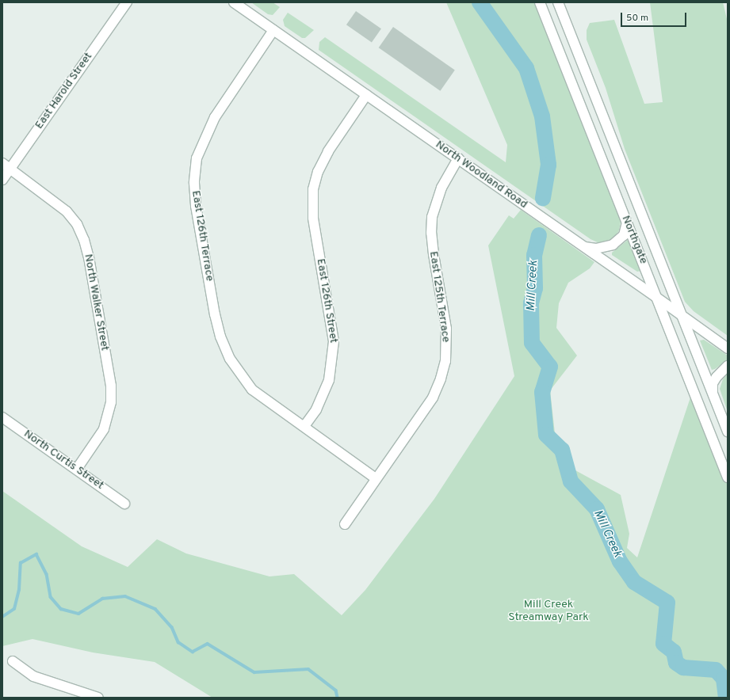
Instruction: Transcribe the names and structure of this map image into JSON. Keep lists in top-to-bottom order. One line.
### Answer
{"streets":{"street":["East Harold Street","North Woodland Road","East 126th Terrace","Northgate","East 125th Terrace","East 126th Street","North Walker Street","North Curtis Street"]},"crossings":[["East Harold Street","North Walker Street"],["North Woodland Road","East 126th Terrace"],["North Woodland Road","Northgate"],["North Woodland Road","East 125th Terrace"],["North Woodland Road","East 126th Street"],["East 126th Terrace","East 126th Street"],["North Walker Street","North Curtis Street"]],"water":["Mill Creek"],"parks":["Mill Creek Streamway Park"],"scale_bar":"50 m"}
